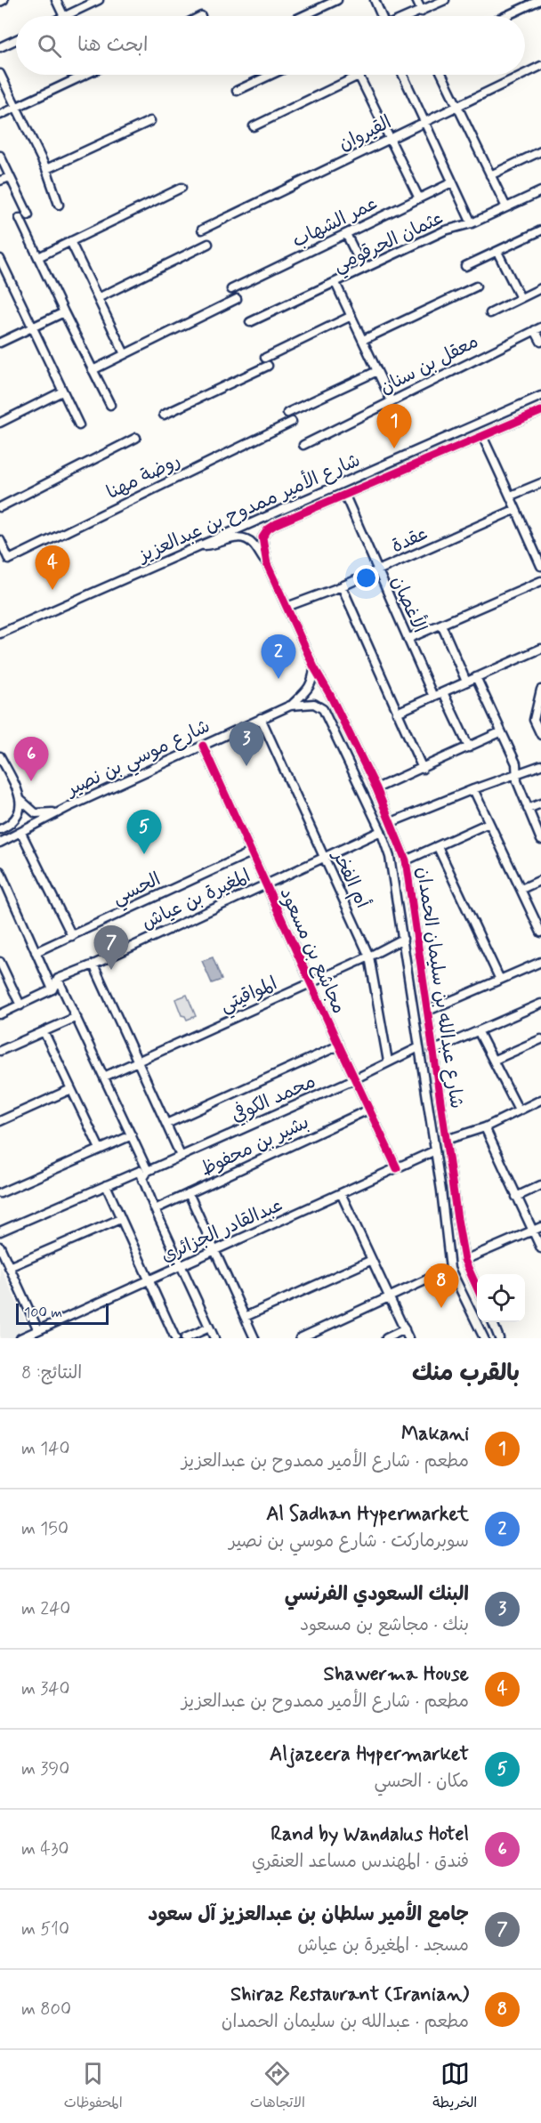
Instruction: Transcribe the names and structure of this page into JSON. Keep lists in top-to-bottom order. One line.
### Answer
{"streets":{"street":["القيروان","عمر الشهاب","عثمان الحرقومي","معقل بن سنان","روضة مهنا","شارع الأمير ممدوح بن عبدالعزيز","عقدة","الأغصان","شارع موسي بن نصير","أم الفخر","الحسي","المغيرة بن عياش","مجاشع بن مسعود","شارع عبدالله بن سليمان الحمدان","المواقيتي","محمد الكوفي","بشير بن محفوظ","عبدالقادر الجزائري"]},"crossings":[["شارع الأمير ممدوح بن عبدالعزيز","الأغصان"],["شارع الأمير ممدوح بن عبدالعزيز","شارع عبدالله بن سليمان الحمدان"],["عقدة","الأغصان"],["عقدة","شارع عبدالله بن سليمان الحمدان"],["شارع موسي بن نصير","أم الفخر"],["شارع موسي بن نصير","مجاشع بن مسعود"],["أم الفخر","المغيرة بن عياش"],["أم الفخر","المواقيتي"],["أم الفخر","محمد الكوفي"],["الحسي","مجاشع بن مسعود"],["المغيرة بن عياش","مجاشع بن مسعود"],["مجاشع بن مسعود","المواقيتي"],["مجاشع بن مسعود","محمد الكوفي"],["مجاشع بن مسعود","بشير بن محفوظ"],["مجاشع بن مسعود","عبدالقادر الجزائري"]],"scale_bar":"100 m","page":{"search":"ابحث هنا","pins":["1","4","2","3","6","5","7","8"],"scale":"100 m","heading":["بالقرب منك","النتائج: 8"],"list":[{"mark":"1","name":"Makani","note":"مطعم · شارع الأمير ممدوح بن عبدالعزيز","value":"140 m"},{"mark":"2","name":"Al Sadhan Hypermarket","note":"سوبرماركت · شارع موسي بن نصير","value":"150 m"},{"mark":"3","name":"البنك السعودي الفرنسي","note":"بنك · مجاشع بن مسعود","value":"240 m"},{"mark":"4","name":"Shawerma House","note":"مطعم · شارع الأمير ممدوح بن عبدالعزيز","value":"340 m"},{"mark":"5","name":"Aljazeera Hypermarket","note":"مكان · الحسي","value":"390 m"},{"mark":"6","name":"Rand by Wandalus Hotel","note":"فندق · المهندس مساعد العنقري","value":"430 m"},{"mark":"7","name":"جامع الأمير سلطان بن عبدالعزيز آل سعود","note":"مسجد · المغيرة بن عياش","value":"510 m"},{"mark":"8","name":"Shiraz Restaurant (Iranian)","note":"مطعم · عبدالله بن سليمان الحمدان","value":"800 m"}],"nav":["الخريطة","الاتجاهات","المحفوظات"]}}
